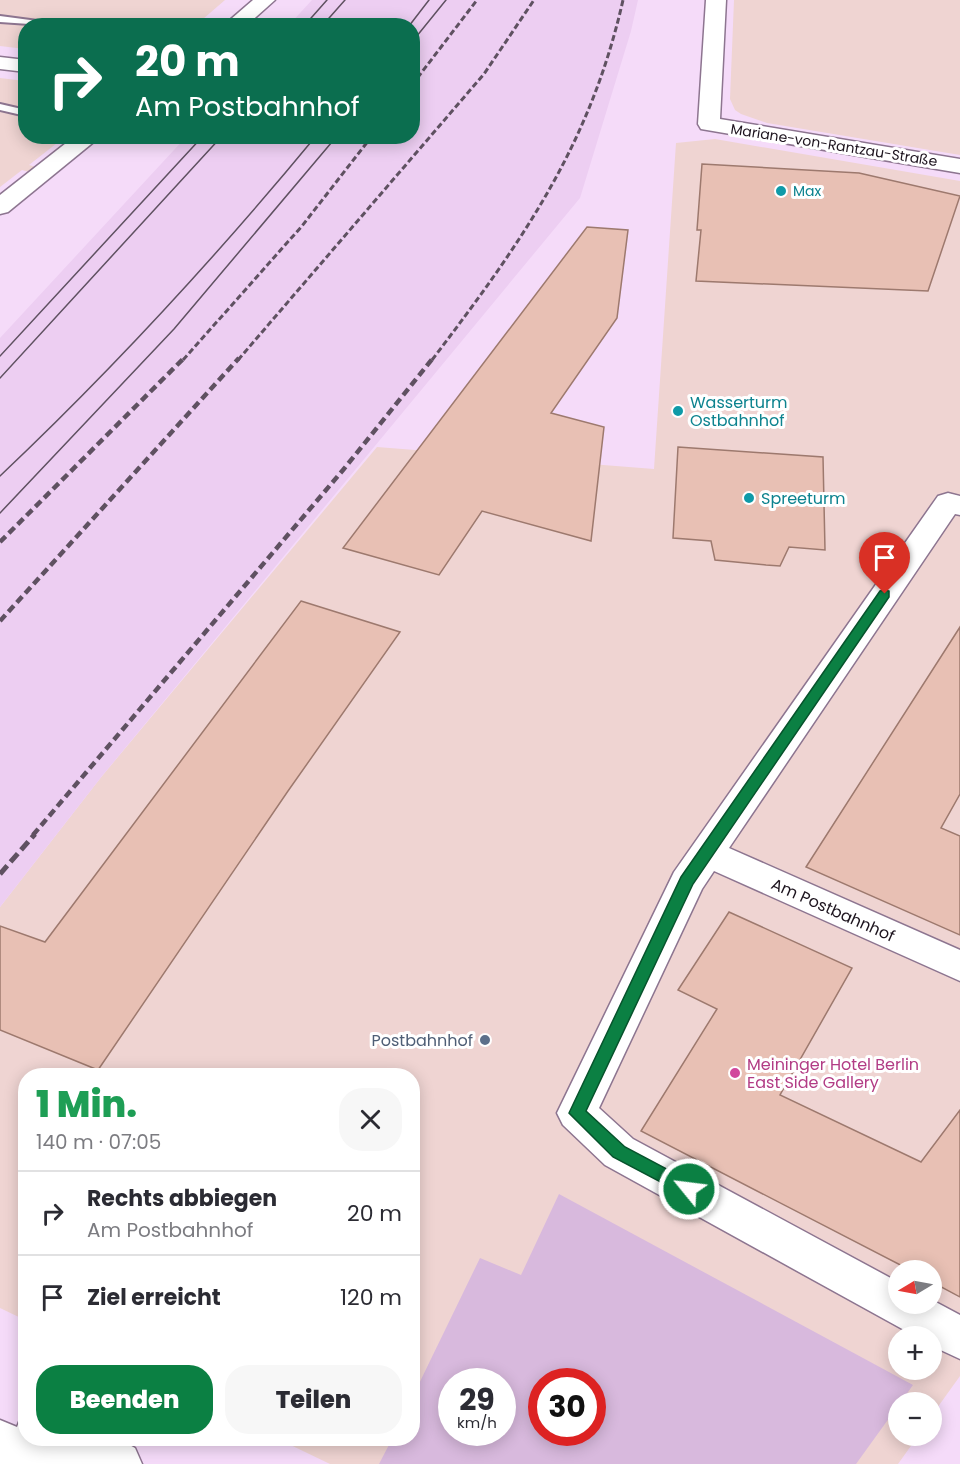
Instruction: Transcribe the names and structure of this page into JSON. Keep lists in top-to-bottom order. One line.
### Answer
{"streets":{"street":["Mariane-von-Rantzau-Straße","Am Postbahnhof"]},"places":["Max","Wasserturm Ostbahnhof","Spreeturm","Postbahnhof","Meininger Hotel Berlin East Side Gallery"],"north":"left","page":{"turn":["20 m","Am Postbahnhof"],"heading":["1 Min.","140 m · 07:05"],"list":[{"name":"Rechts abbiegen","note":"Am Postbahnhof","value":"20 m"},{"name":"Ziel erreicht","value":"120 m"}],"map_buttons":["+","−"],"buttons":["Beenden","Teilen"],"speed":"29 km/h","limit":"30"}}
